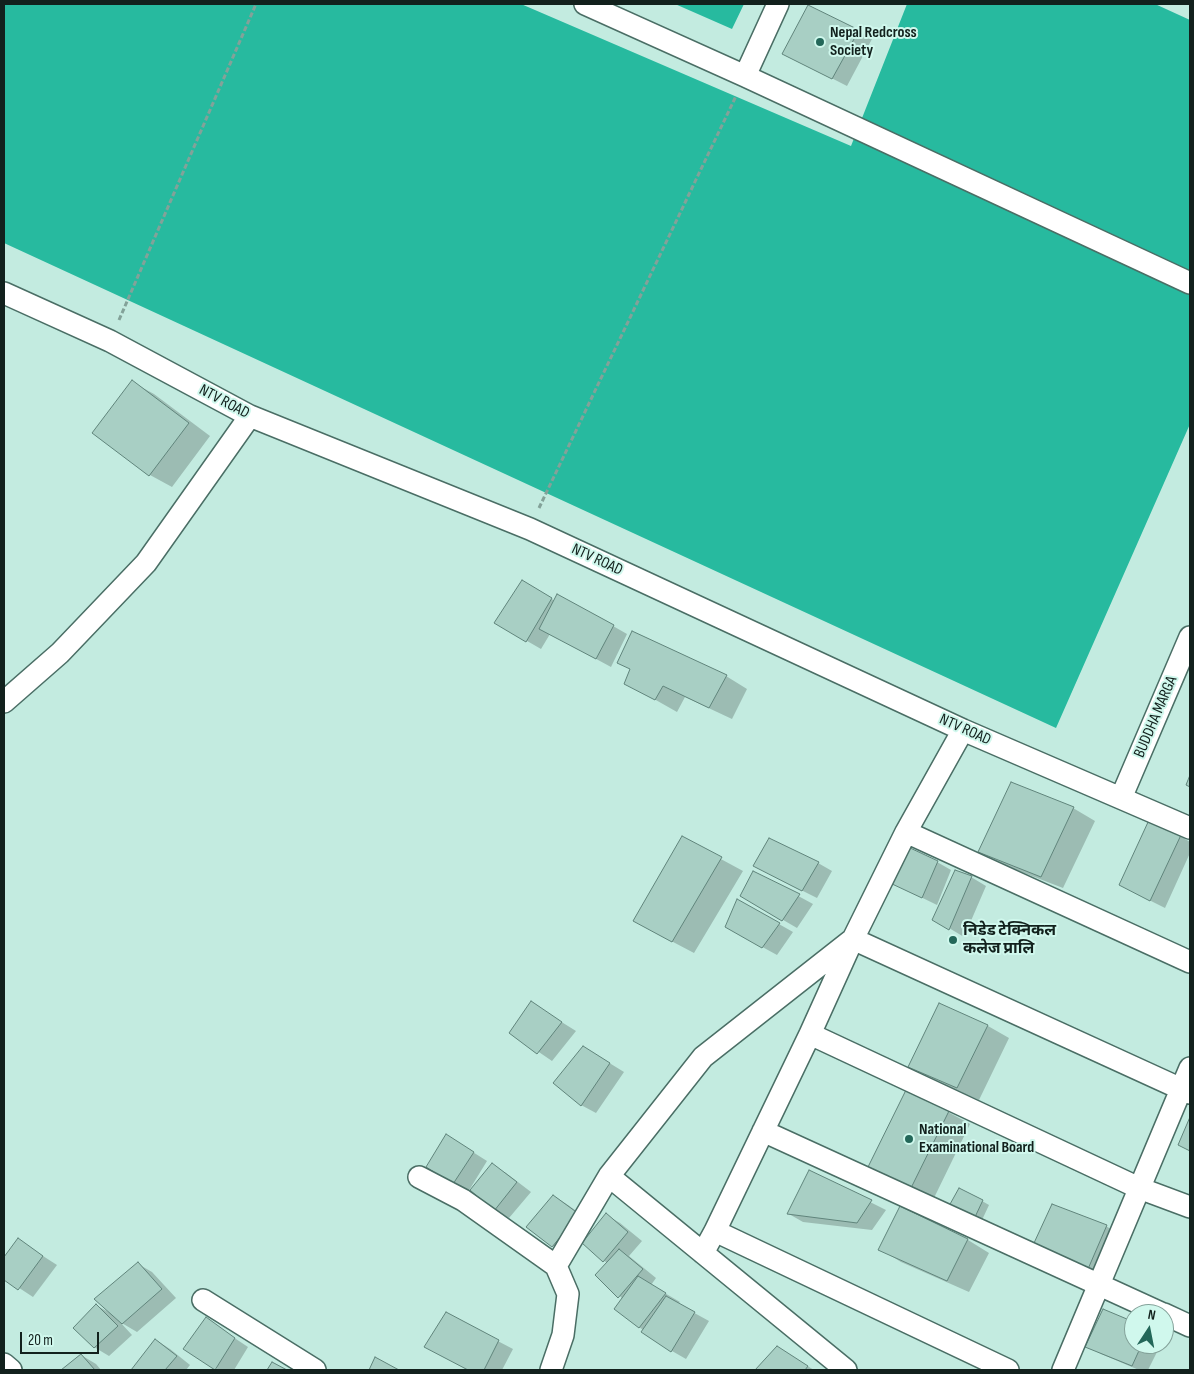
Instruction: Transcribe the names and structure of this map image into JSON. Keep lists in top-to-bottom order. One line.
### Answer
{"streets":{"street":["NTV ROAD","BUDDHA MARGA"]},"crossings":[["NTV ROAD","BUDDHA MARGA"]],"places":["Nepal Redcross Society","निडेड टेक्निकल कलेज प्रालि","National Examinational Board"],"scale_bar":"20 m","north":"top"}
